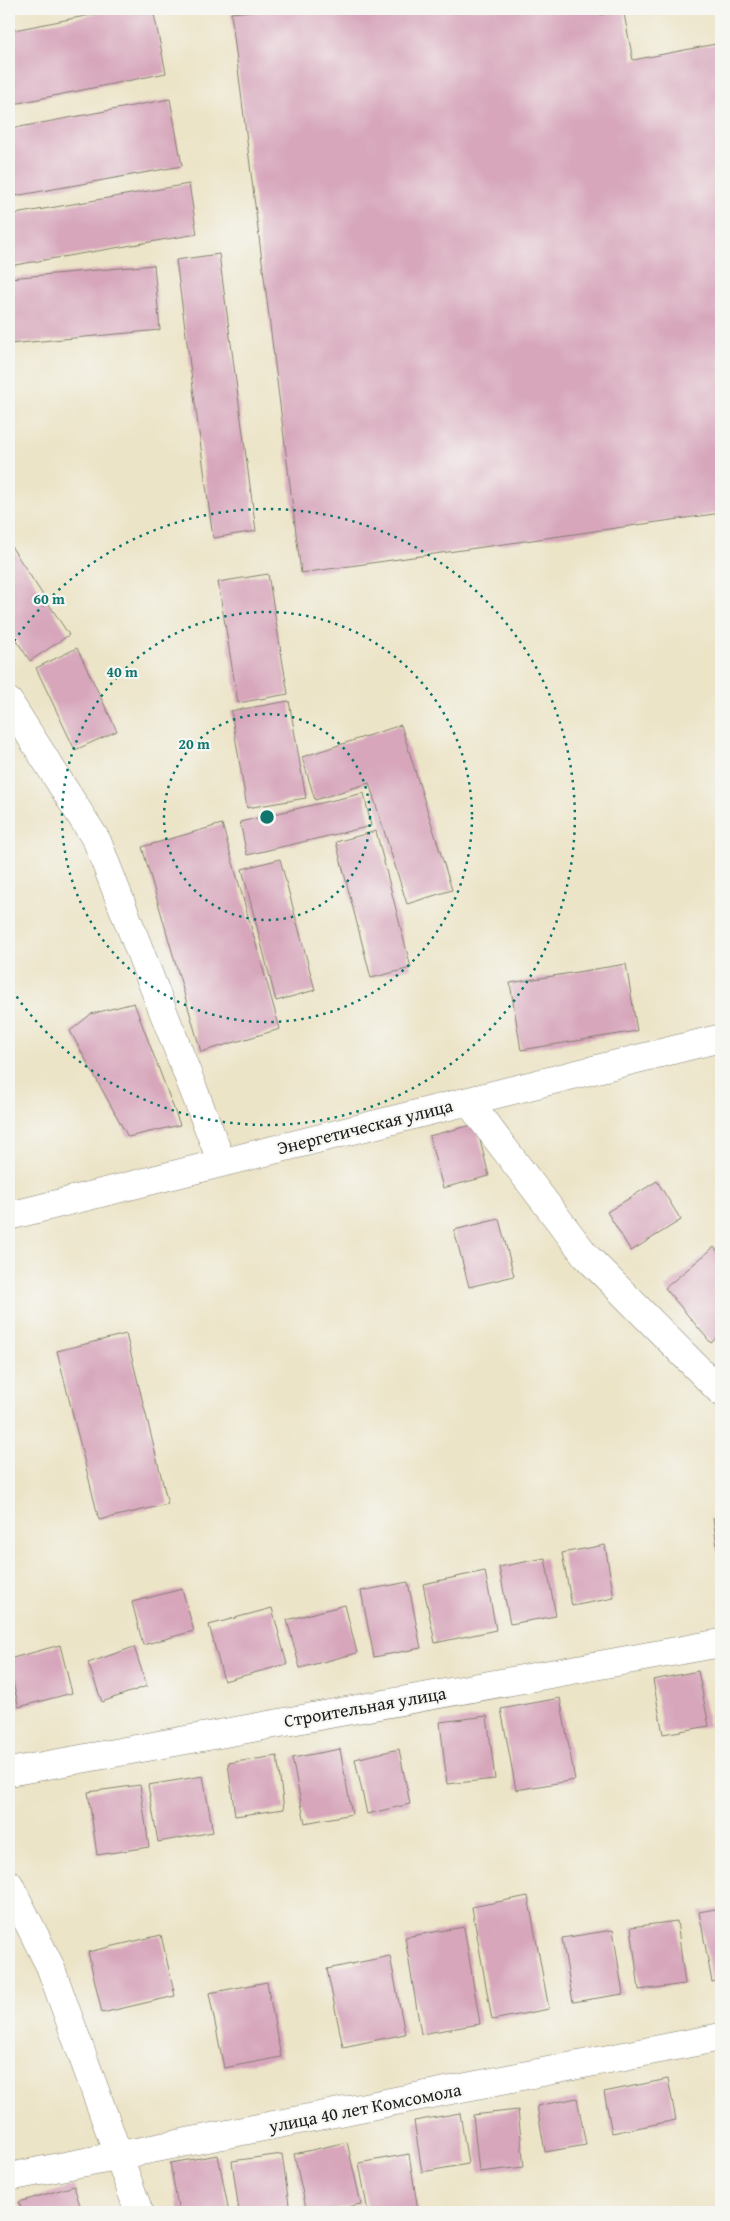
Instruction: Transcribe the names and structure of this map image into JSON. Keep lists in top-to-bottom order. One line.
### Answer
{"streets":{"street":["Энергетическая улица","Строительная улица","улица 40 лет Комсомола"]},"rings":["60 m","40 m","20 m"]}
